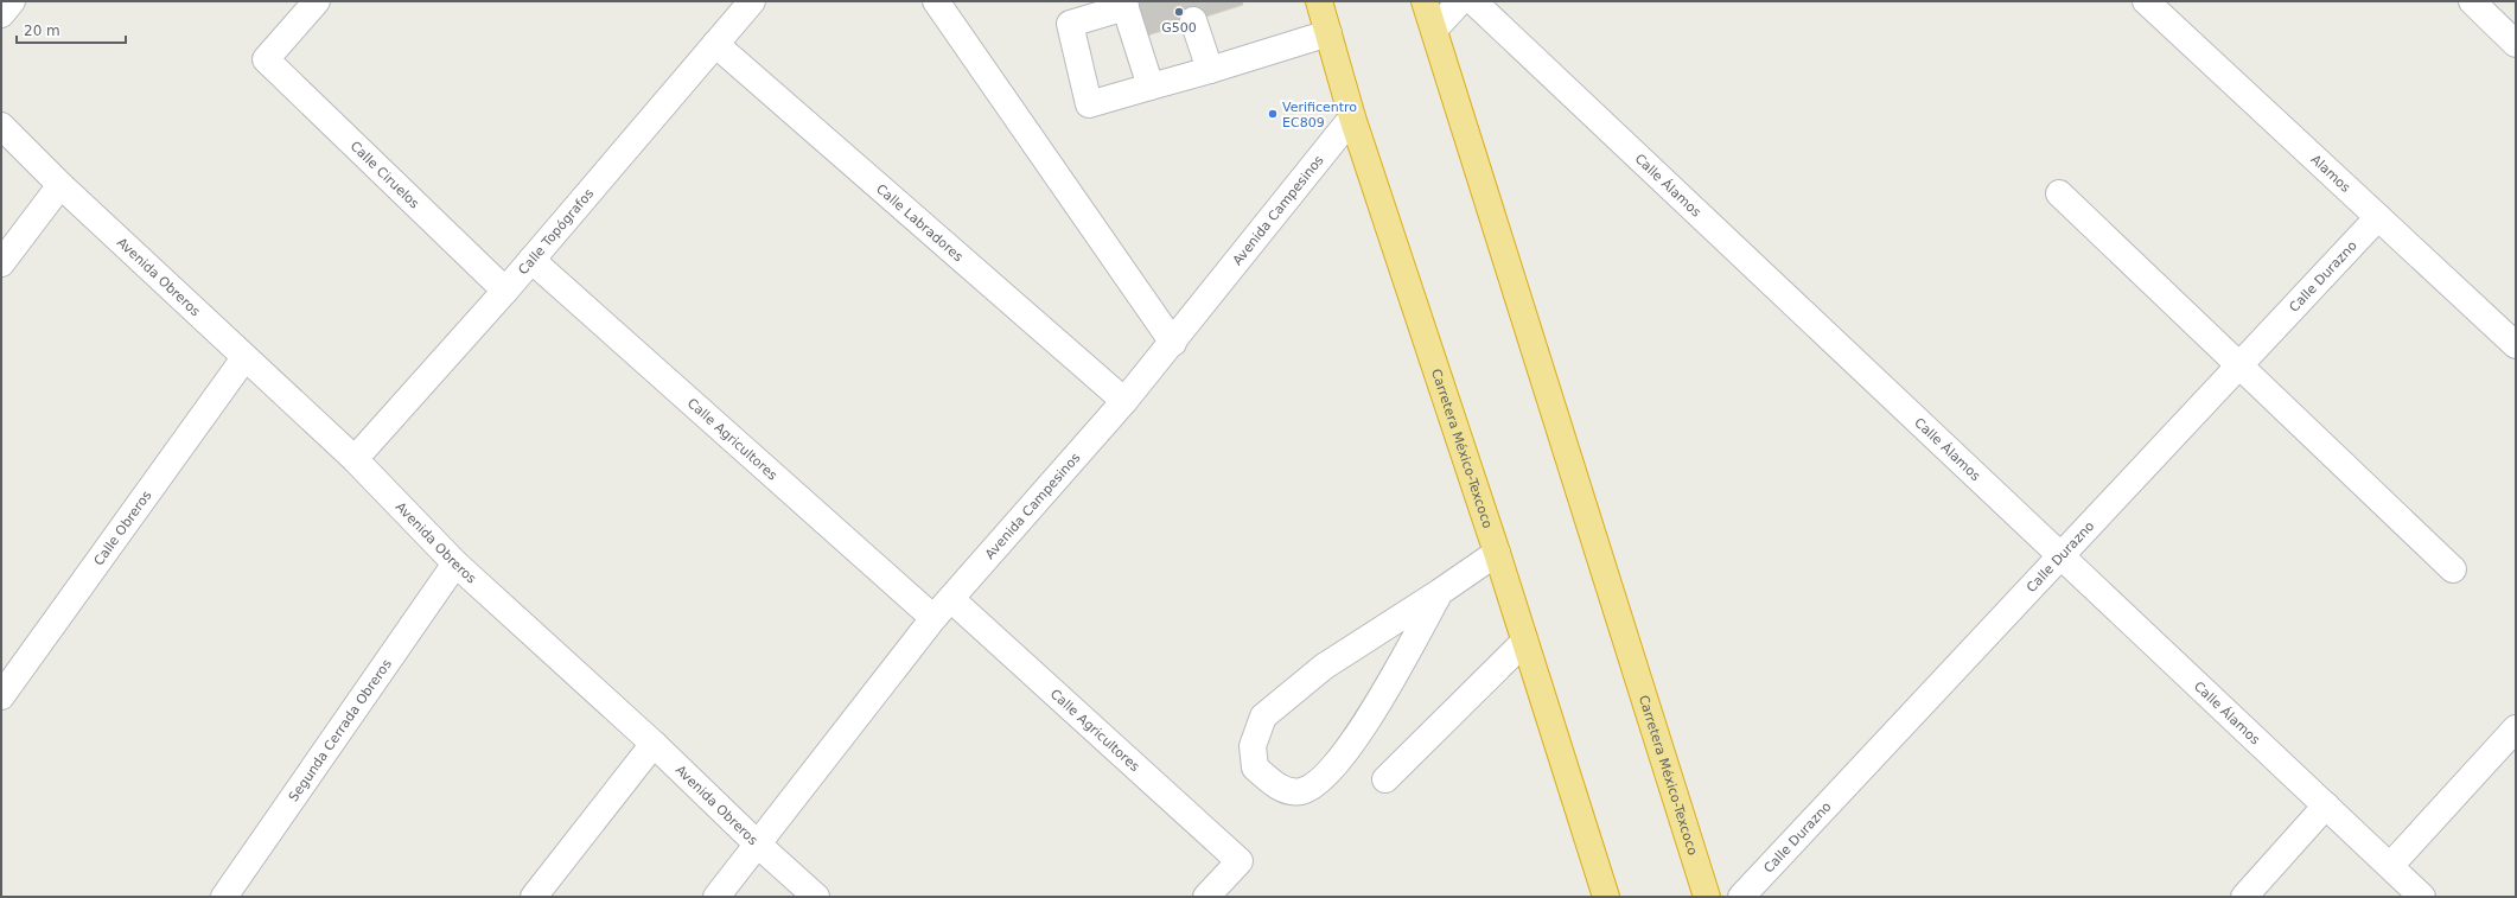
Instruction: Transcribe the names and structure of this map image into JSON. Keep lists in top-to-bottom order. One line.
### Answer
{"streets":{"highway":["Carretera México-Texcoco"],"street":["Alamos","Calle Ciruelos","Calle Álamos","Avenida Campesinos","Calle Labradores","Calle Topógrafos","Calle Durazno","Avenida Obreros","Calle Agricultores","Calle Obreros","Segunda Cerrada Obreros"]},"crossings":[["Alamos","Calle Durazno"],["Calle Ciruelos","Calle Topógrafos"],["Calle Álamos","Calle Durazno"],["Avenida Campesinos","Calle Labradores"],["Avenida Campesinos","Avenida Obreros"],["Avenida Campesinos","Calle Agricultores"],["Avenida Campesinos","Carretera México-Texcoco"],["Calle Labradores","Calle Topógrafos"],["Calle Topógrafos","Avenida Obreros"],["Calle Topógrafos","Calle Agricultores"],["Avenida Obreros","Calle Obreros"],["Avenida Obreros","Segunda Cerrada Obreros"]],"places":["G500","Verificentro EC809"],"scale_bar":"20 m"}
